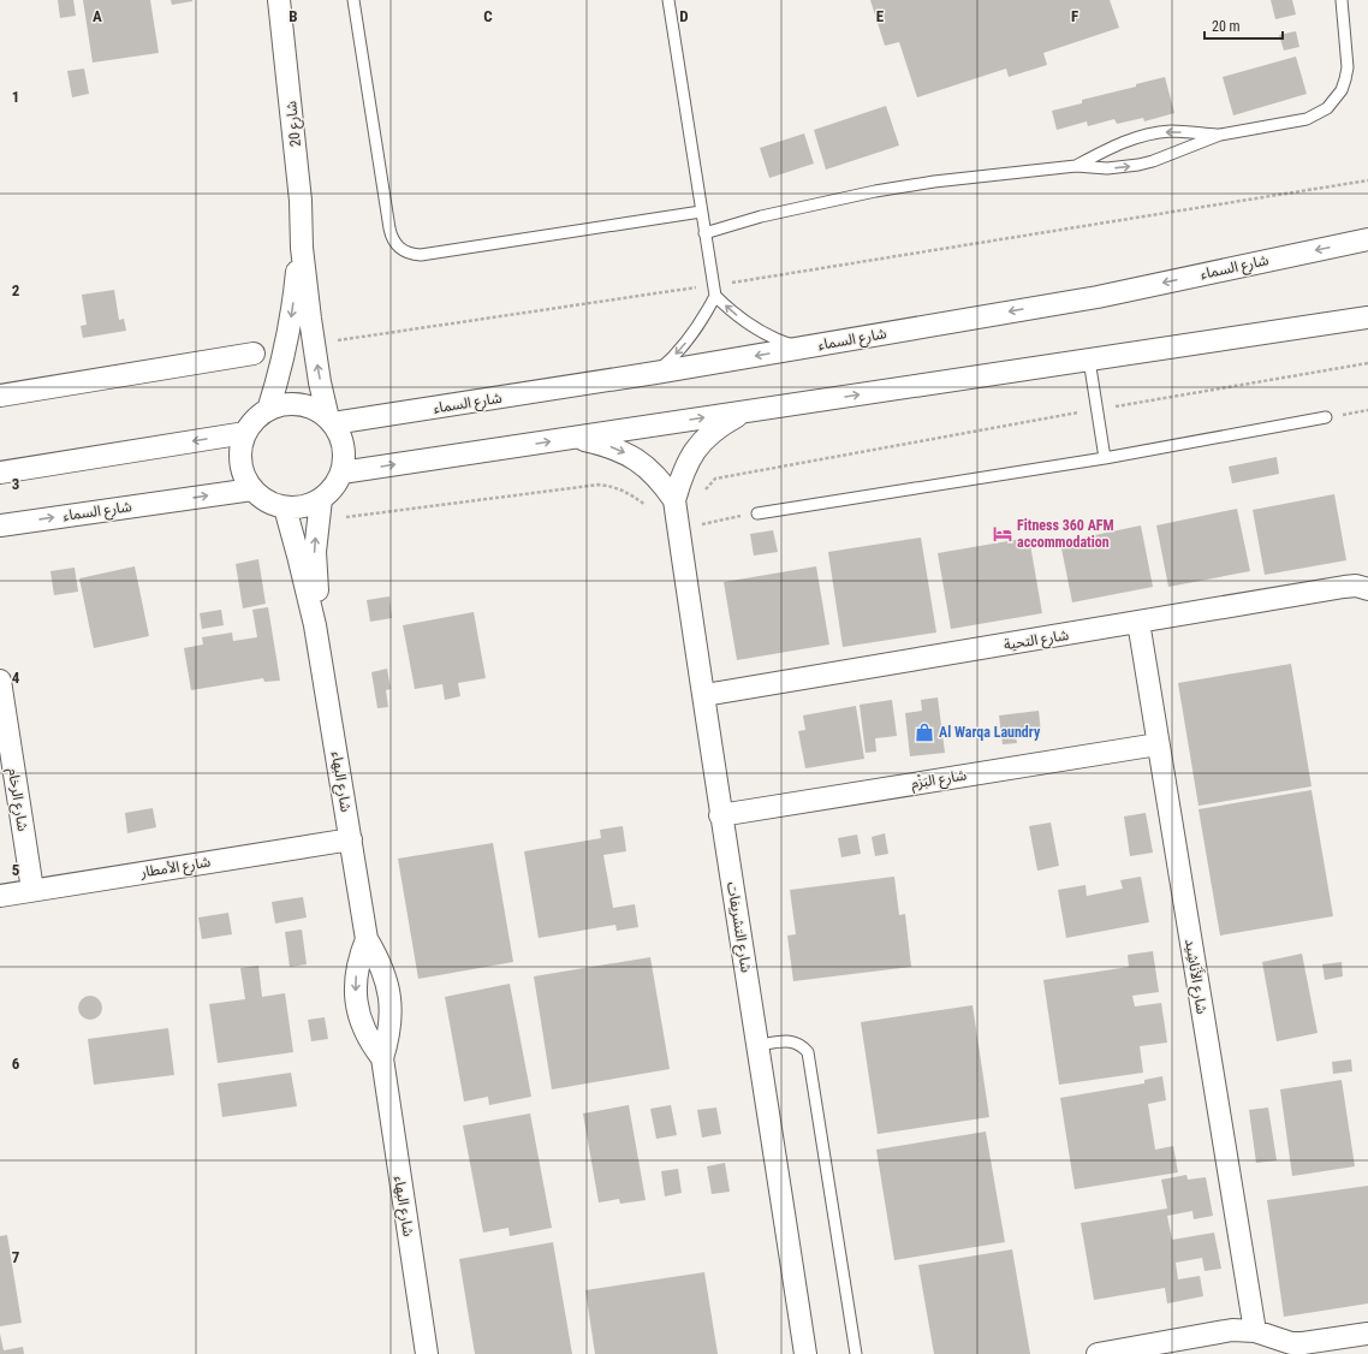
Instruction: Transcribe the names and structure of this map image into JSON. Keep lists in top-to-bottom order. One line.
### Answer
{"streets":{"street":["شارع 20","شارع السماء","شارع التحية","شارع البَزْم","شارع البهاء","شارع الرخام","شارع الأمطار","شارع التشريفات","شارع الأَنَاشِيد"]},"crossings":[["شارع 20","شارع السماء"],["شارع 20","شارع البهاء"],["شارع السماء","شارع البهاء"],["شارع التحية","شارع التشريفات"],["شارع التحية","شارع الأَنَاشِيد"],["شارع البَزْم","شارع التشريفات"],["شارع البَزْم","شارع الأَنَاشِيد"],["شارع البهاء","شارع الأمطار"],["شارع الرخام","شارع الأمطار"]],"places":{"hotel":["Fitness 360 AFM accommodation"],"shop":["Al Warqa Laundry"]},"scale_bar":"20 m","grid":{"columns":["A","B","C","D","E","F"],"rows":["1","2","3","4","5","6","7"]}}
